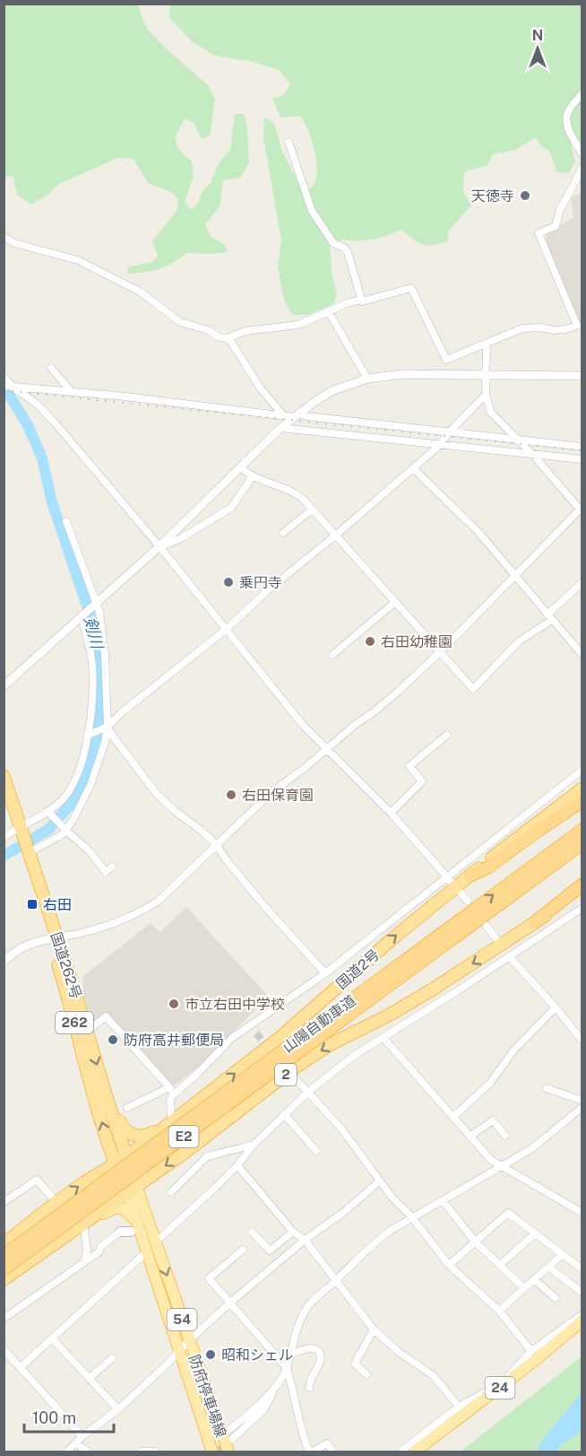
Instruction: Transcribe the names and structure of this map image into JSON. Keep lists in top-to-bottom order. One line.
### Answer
{"streets":{"highway":["国道262号","国道2号","262","山陽自動車道","2","E2"],"main road":["54","24","防府停車場線"]},"crossings":[["国道262号","国道2号"],["国道262号","2"],["国道262号","防府停車場線"],["2","防府停車場線"]],"water":["剣川"],"places":{"other":["天徳寺","乗円寺","右田幼稚園","右田保育園","市立右田中学校","防府高井郵便局","昭和シェル"],"transit":["右田"]},"scale_bar":"100 m","north":"top"}
